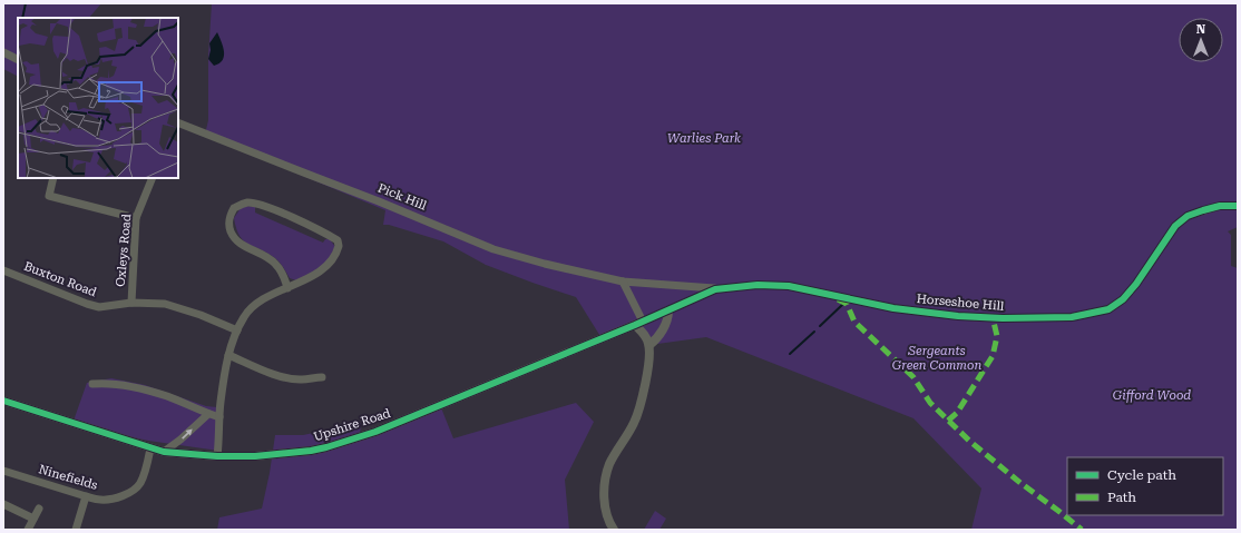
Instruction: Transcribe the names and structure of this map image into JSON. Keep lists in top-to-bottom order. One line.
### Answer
{"streets":{"street":["Pick Hill","Oxleys Road","Buxton Road","Horseshoe Hill","Upshire Road","Ninefields"]},"crossings":[["Pick Hill","Horseshoe Hill"],["Oxleys Road","Buxton Road"],["Horseshoe Hill","Upshire Road"],["Upshire Road","Ninefields"]],"parks":["Warlies Park","Sergeants Green Common","Gifford Wood"],"legend":["Cycle path","Path"],"north":"top"}
